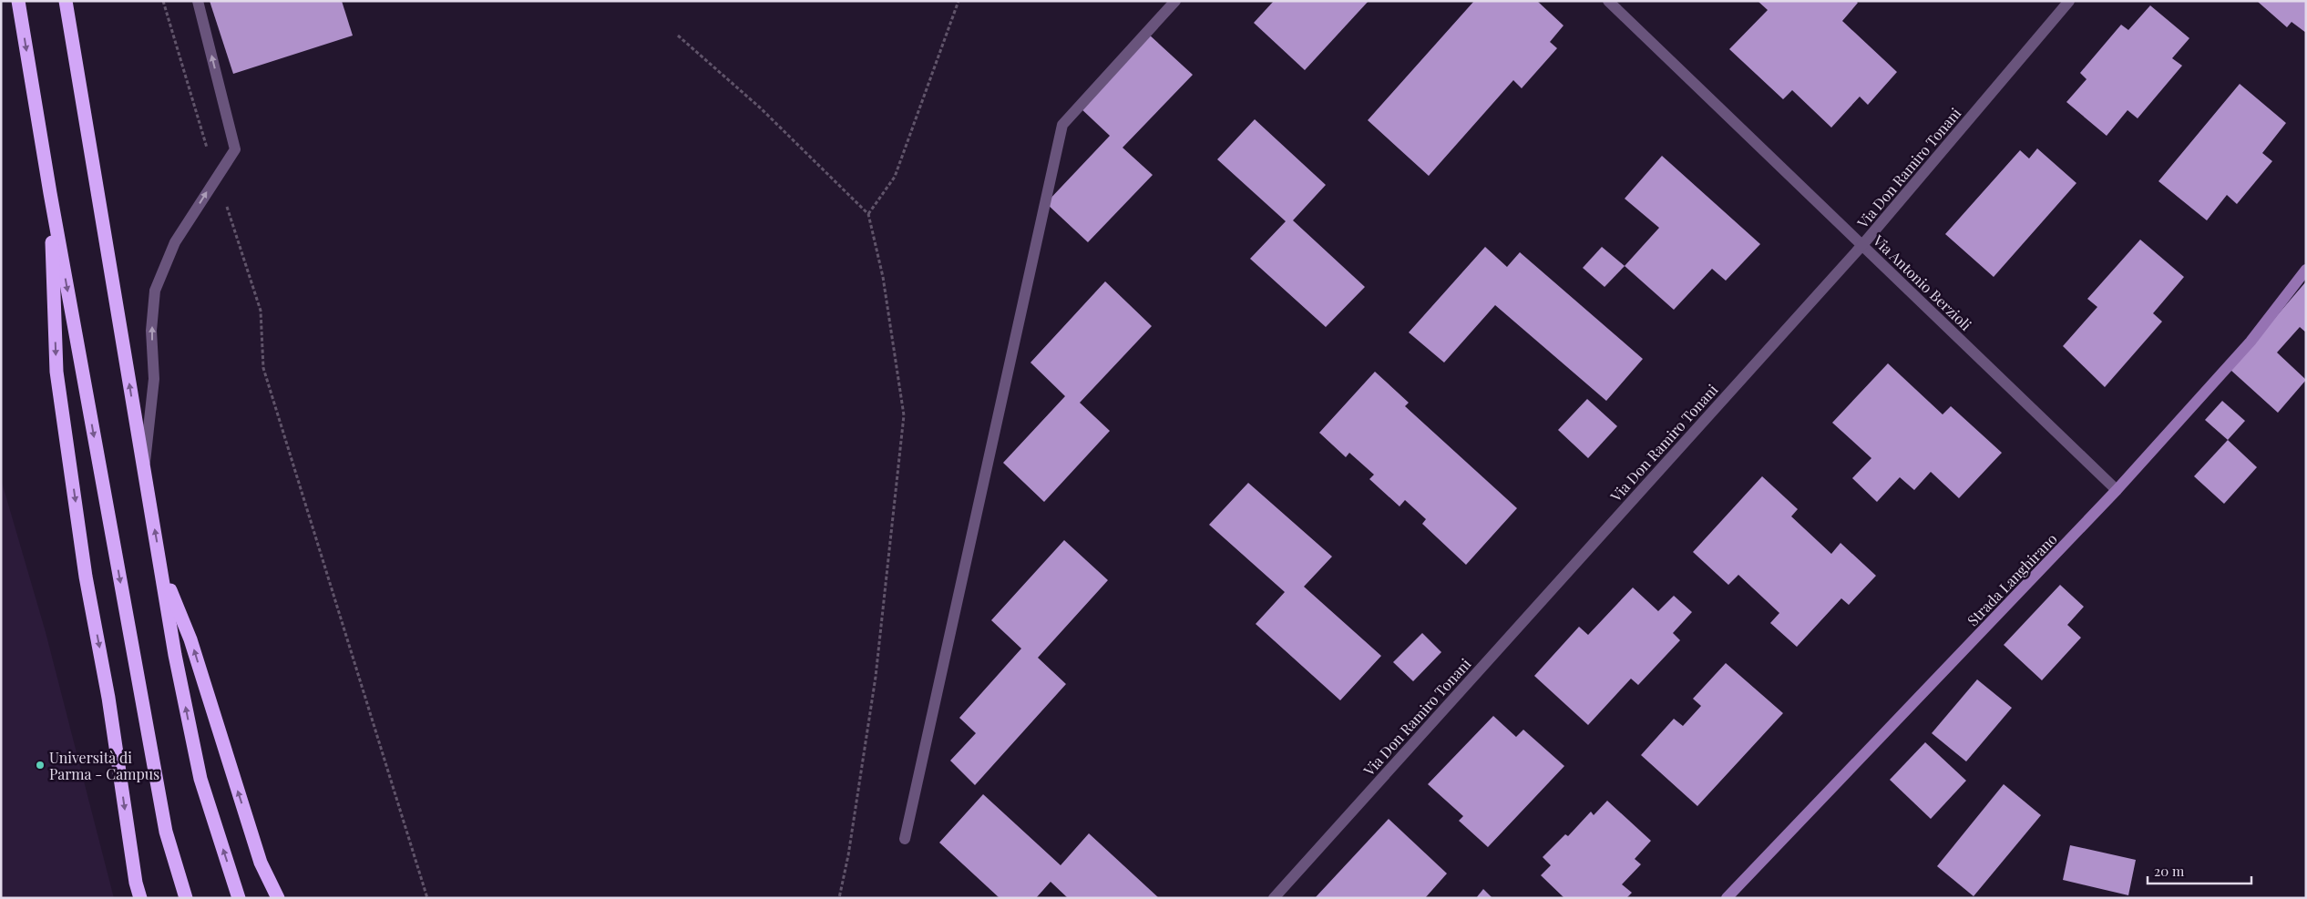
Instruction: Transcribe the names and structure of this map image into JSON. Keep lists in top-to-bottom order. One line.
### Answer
{"streets":{"main road":["Strada Langhirano"],"street":["Via Don Ramiro Tonani","Via Antonio Berzioli"]},"crossings":[["Via Don Ramiro Tonani","Via Antonio Berzioli"],["Via Antonio Berzioli","Strada Langhirano"]],"places":["Università di Parma - Campus"],"scale_bar":"20 m"}
